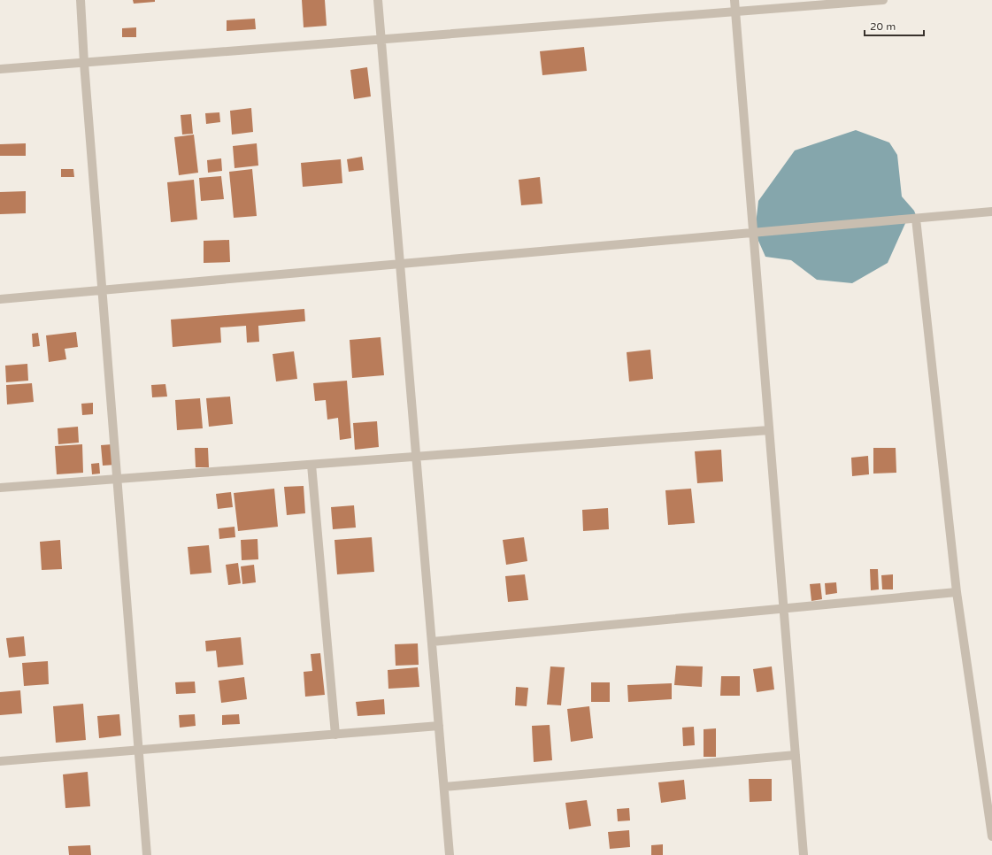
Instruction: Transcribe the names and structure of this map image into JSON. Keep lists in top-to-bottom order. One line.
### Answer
{"scale_bar":"20 m"}
